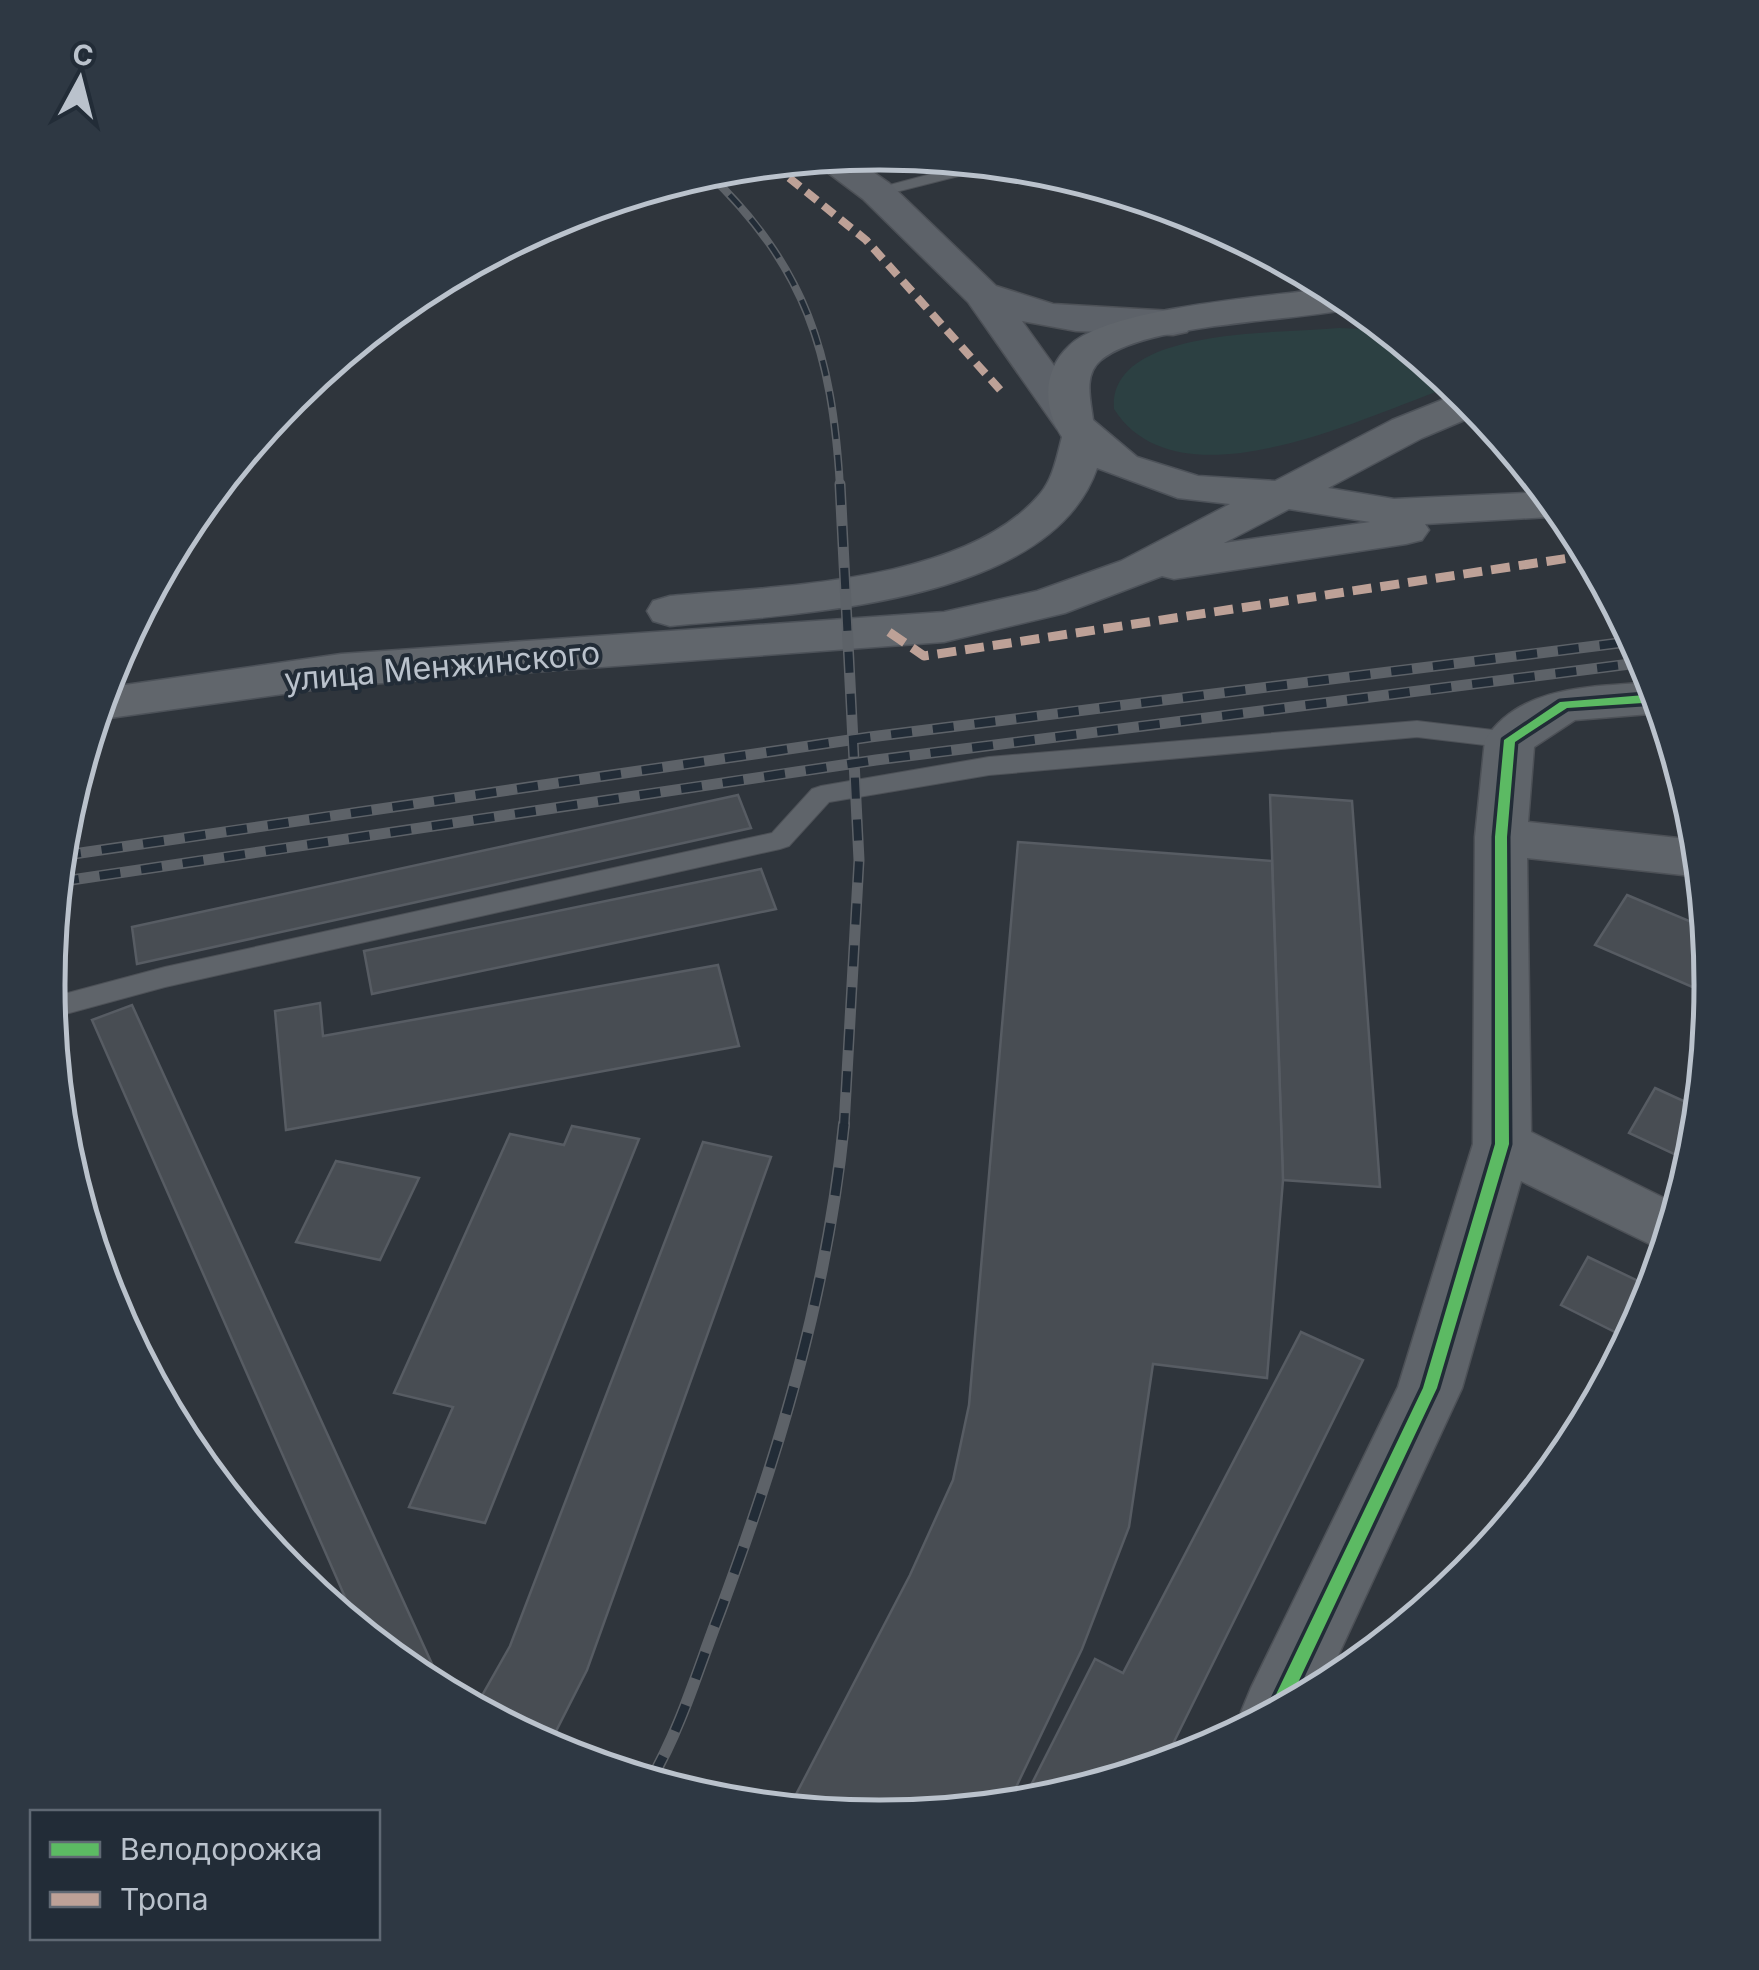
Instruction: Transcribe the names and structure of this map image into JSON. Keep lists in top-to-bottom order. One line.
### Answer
{"streets":{"main road":["улица Менжинского"]},"legend":["Велодорожка","Тропа"],"north":"top"}
